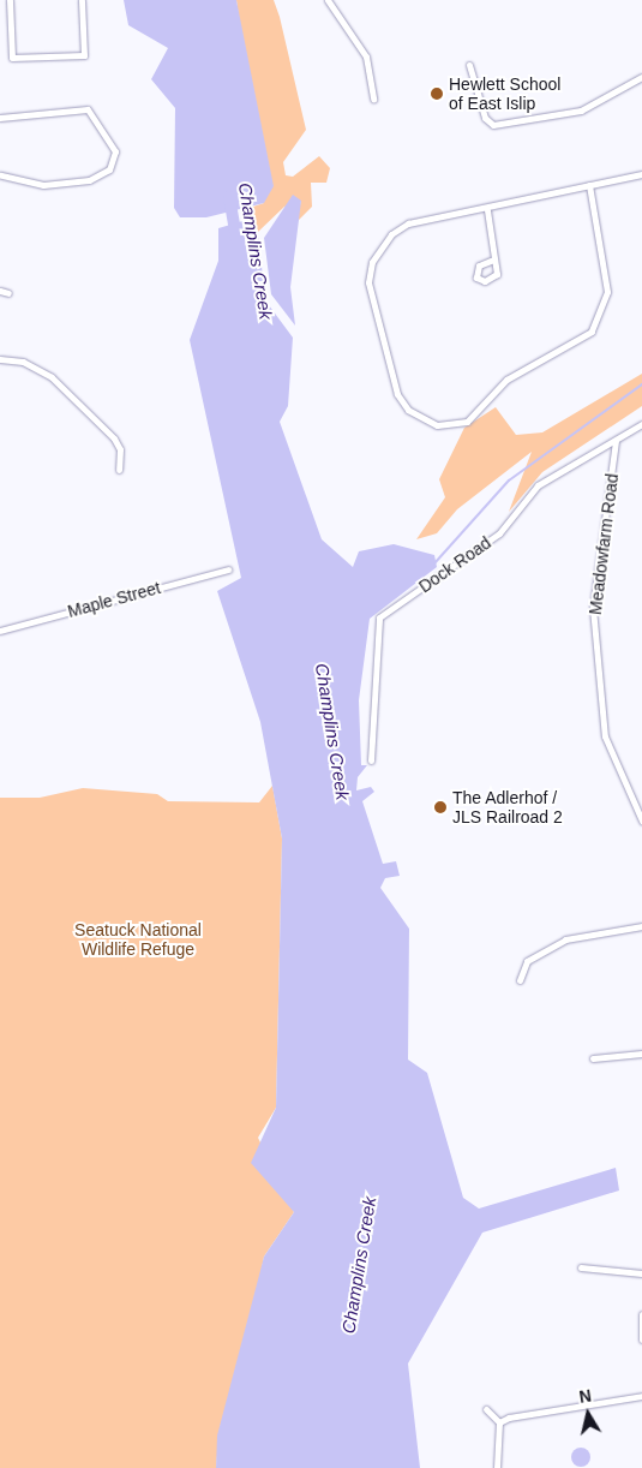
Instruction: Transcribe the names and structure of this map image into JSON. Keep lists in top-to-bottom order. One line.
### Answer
{"streets":{"street":["Meadowfarm Road","Dock Road","Maple Street"]},"crossings":[["Meadowfarm Road","Dock Road"]],"water":["Champlins Creek"],"parks":["Seatuck National Wildlife Refuge"],"places":["Hewlett School of East Islip","The Adlerhof / JLS Railroad 2"],"north":"top"}
